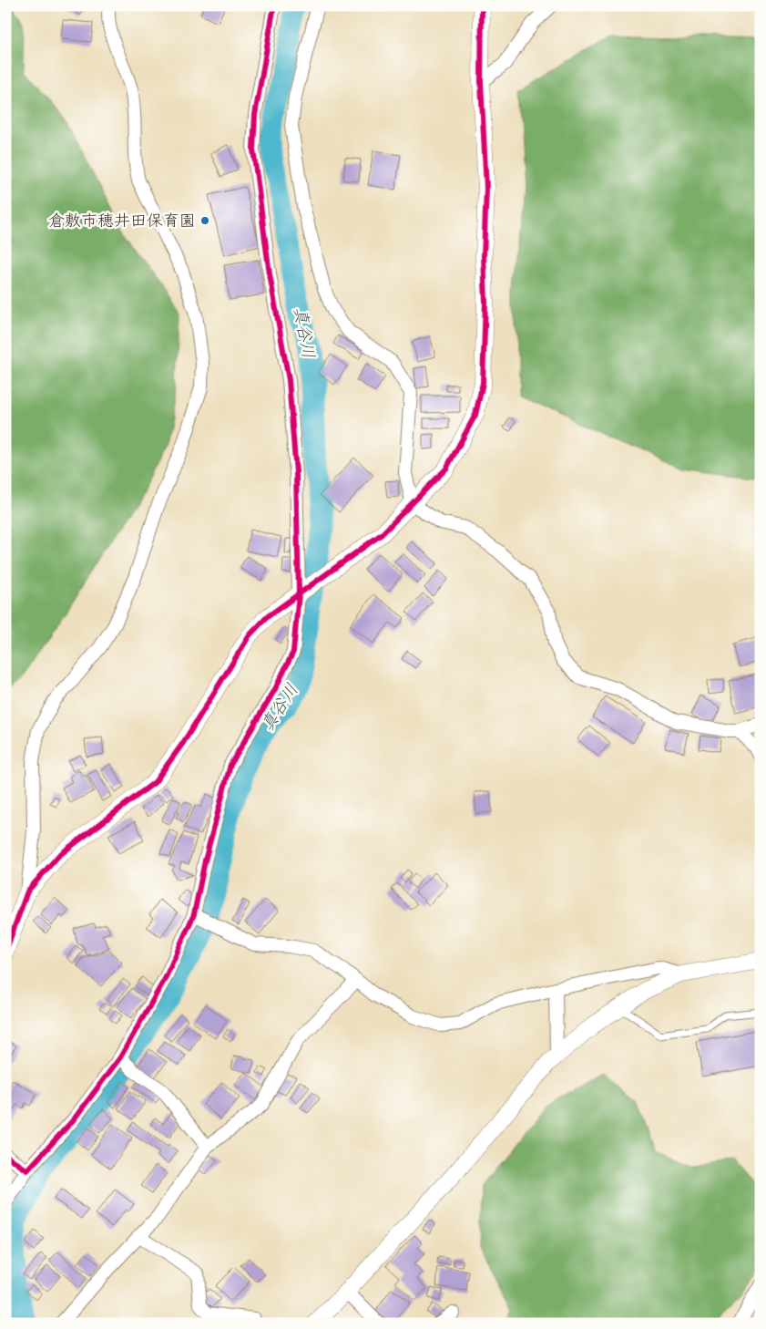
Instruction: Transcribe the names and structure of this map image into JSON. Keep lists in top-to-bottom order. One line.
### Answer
{"water":["真谷川"],"places":["倉敷市穂井田保育園"]}
